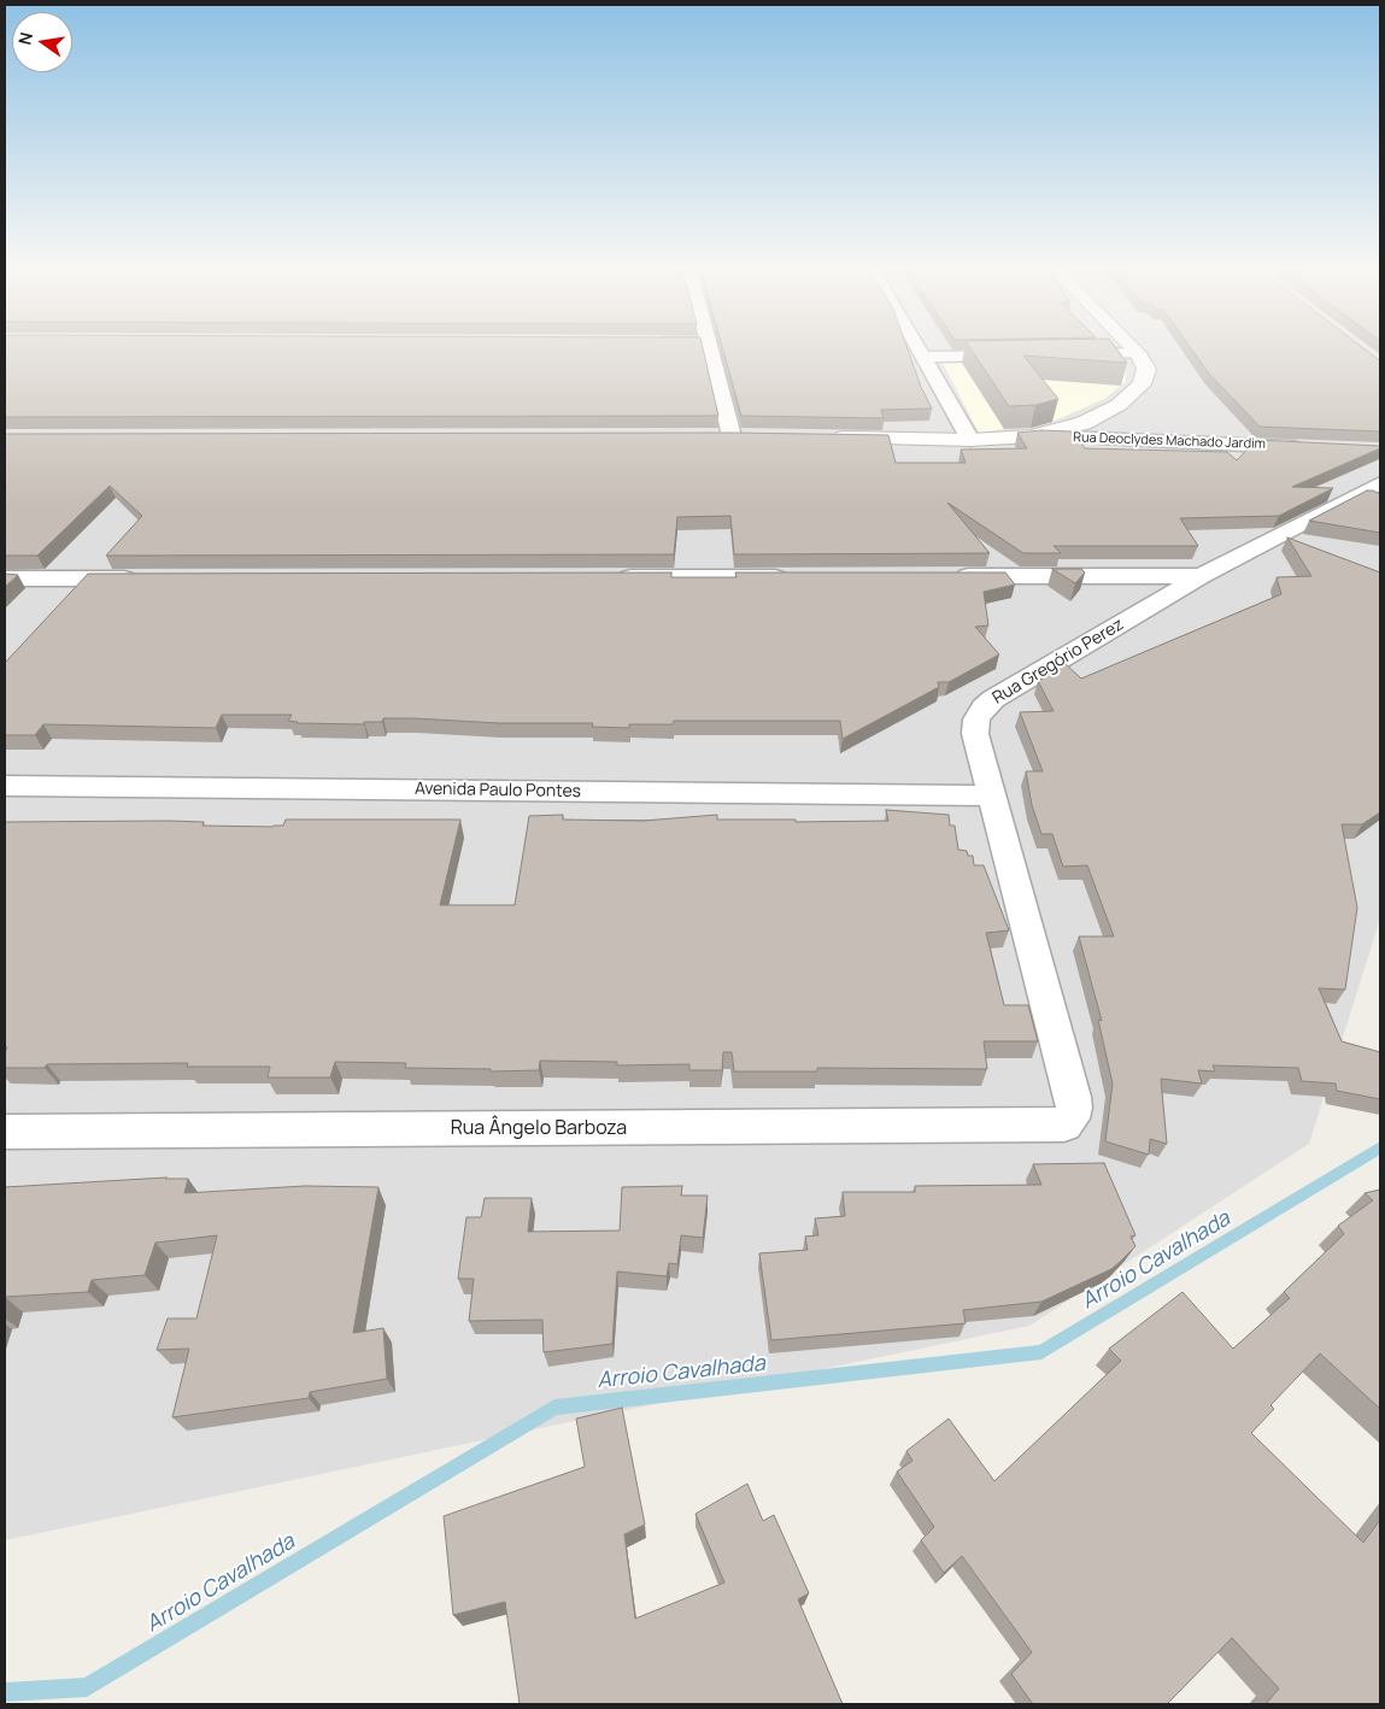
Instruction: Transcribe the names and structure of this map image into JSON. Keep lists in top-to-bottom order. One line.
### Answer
{"streets":{"street":["Rua Deoclydes Machado Jardim","Rua Gregório Perez","Avenida Paulo Pontes","Rua Ângelo Barboza"]},"crossings":[["Rua Gregório Perez","Avenida Paulo Pontes"],["Rua Gregório Perez","Rua Ângelo Barboza"]],"water":["Arroio Cavalhada"],"north":"left"}
